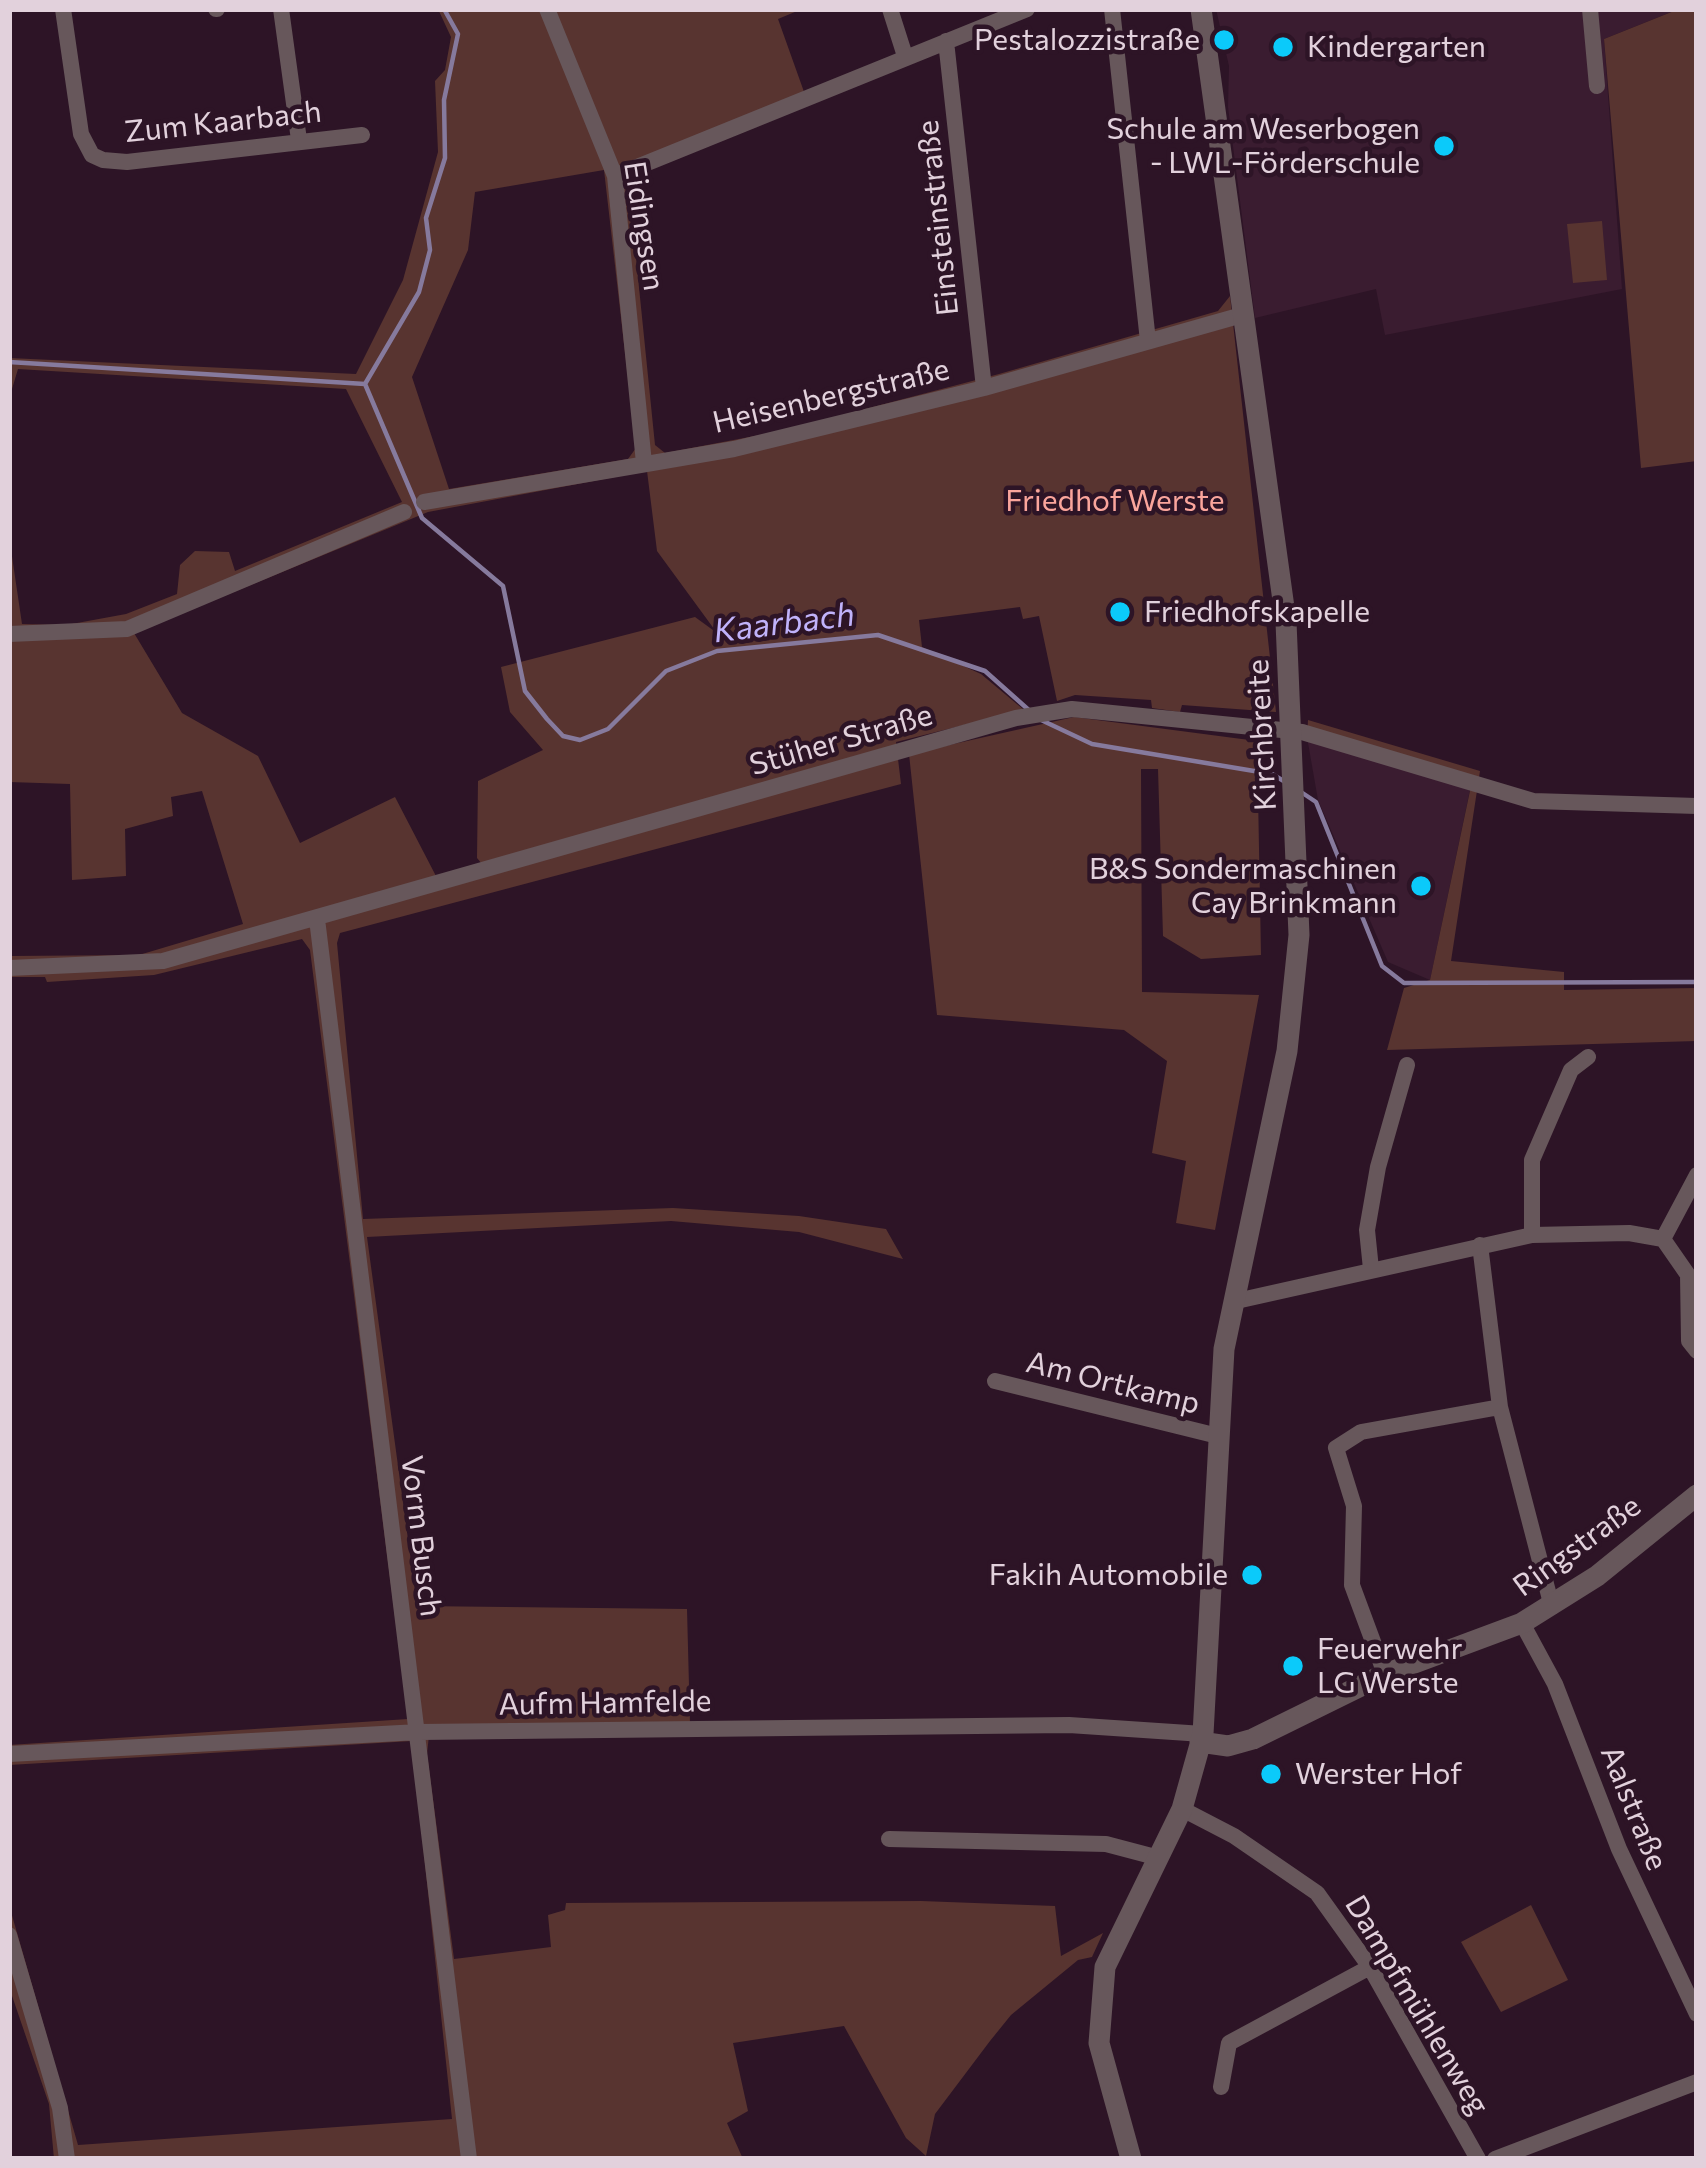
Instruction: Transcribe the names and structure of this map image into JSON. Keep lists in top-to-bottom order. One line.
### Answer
{"streets":{"street":["Zum Kaarbach","Einsteinstraße","Eidingsen","Heisenbergstraße","Kirchbreite","Stüher Straße","Am Ortkamp","Vorm Busch","Ringstraße","Aufm Hamfelde","Aalstraße","Dampfmühlenweg"]},"crossings":[["Einsteinstraße","Heisenbergstraße"],["Eidingsen","Heisenbergstraße"],["Heisenbergstraße","Kirchbreite"],["Kirchbreite","Stüher Straße"],["Kirchbreite","Am Ortkamp"],["Kirchbreite","Ringstraße"],["Kirchbreite","Aufm Hamfelde"],["Stüher Straße","Vorm Busch"],["Vorm Busch","Aufm Hamfelde"],["Ringstraße","Aufm Hamfelde"],["Ringstraße","Aalstraße"]],"water":["Kaarbach"],"parks":["Friedhof Werste"],"places":["Pestalozzistraße","Kindergarten","Schule am Weserbogen - LWL-Förderschule","Friedhofskapelle","B&S Sondermaschinen Cay Brinkmann","Fakih Automobile","Feuerwehr LG Werste","Werster Hof"]}
